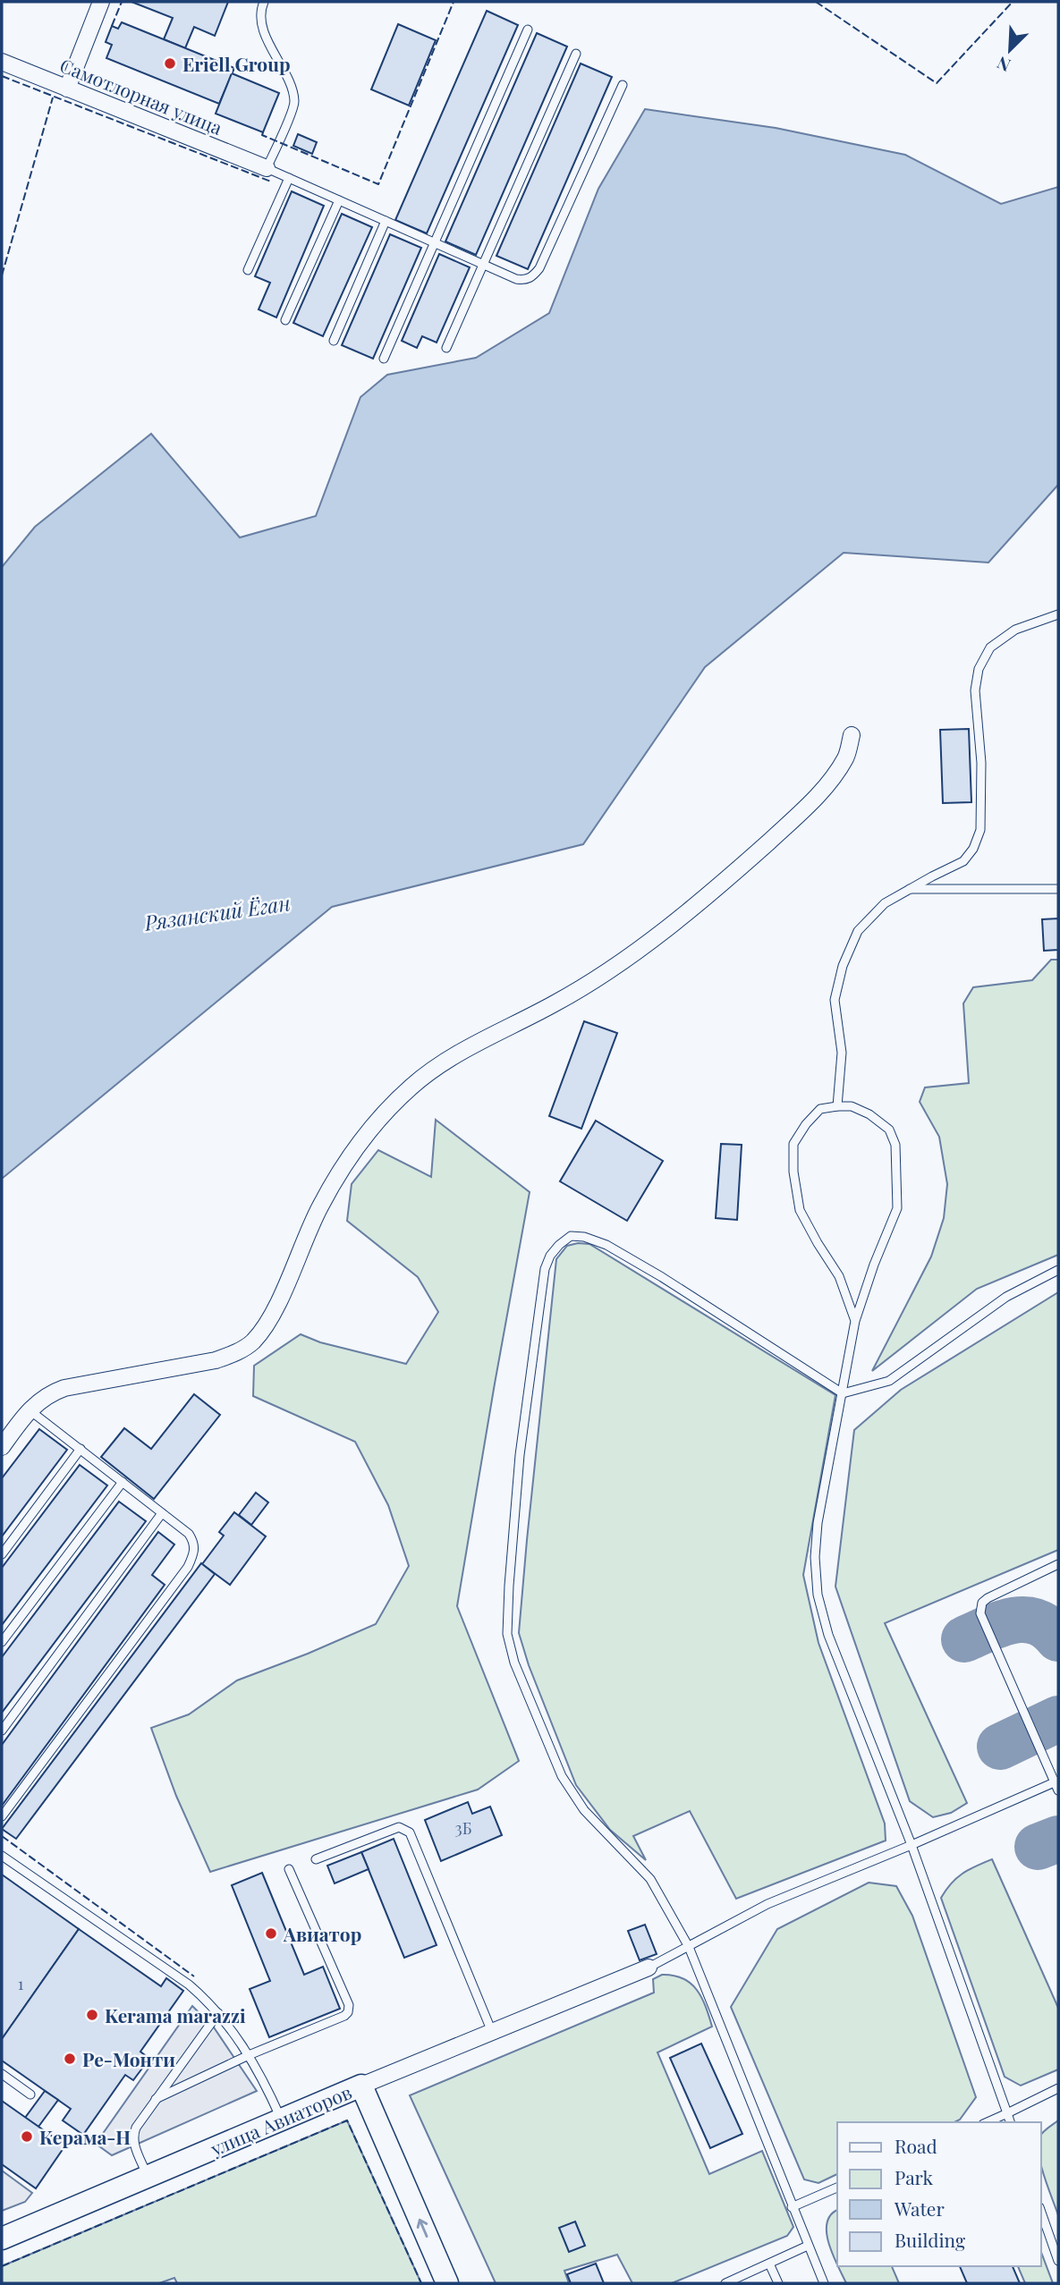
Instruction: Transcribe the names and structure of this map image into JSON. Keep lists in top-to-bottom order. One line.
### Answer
{"streets":{"main road":["улица Авиаторов"],"street":["Самотлорная улица"]},"one_way":["улица Авиаторов"],"water":["Рязанский Ёган"],"places":["Eriell Group","Авиатор","Kerama marazzi","Ре-Монти","Керама-Н"],"house_numbers":["3Б","1"],"legend":["Road","Park","Water","Building"],"north":"bottom left"}
